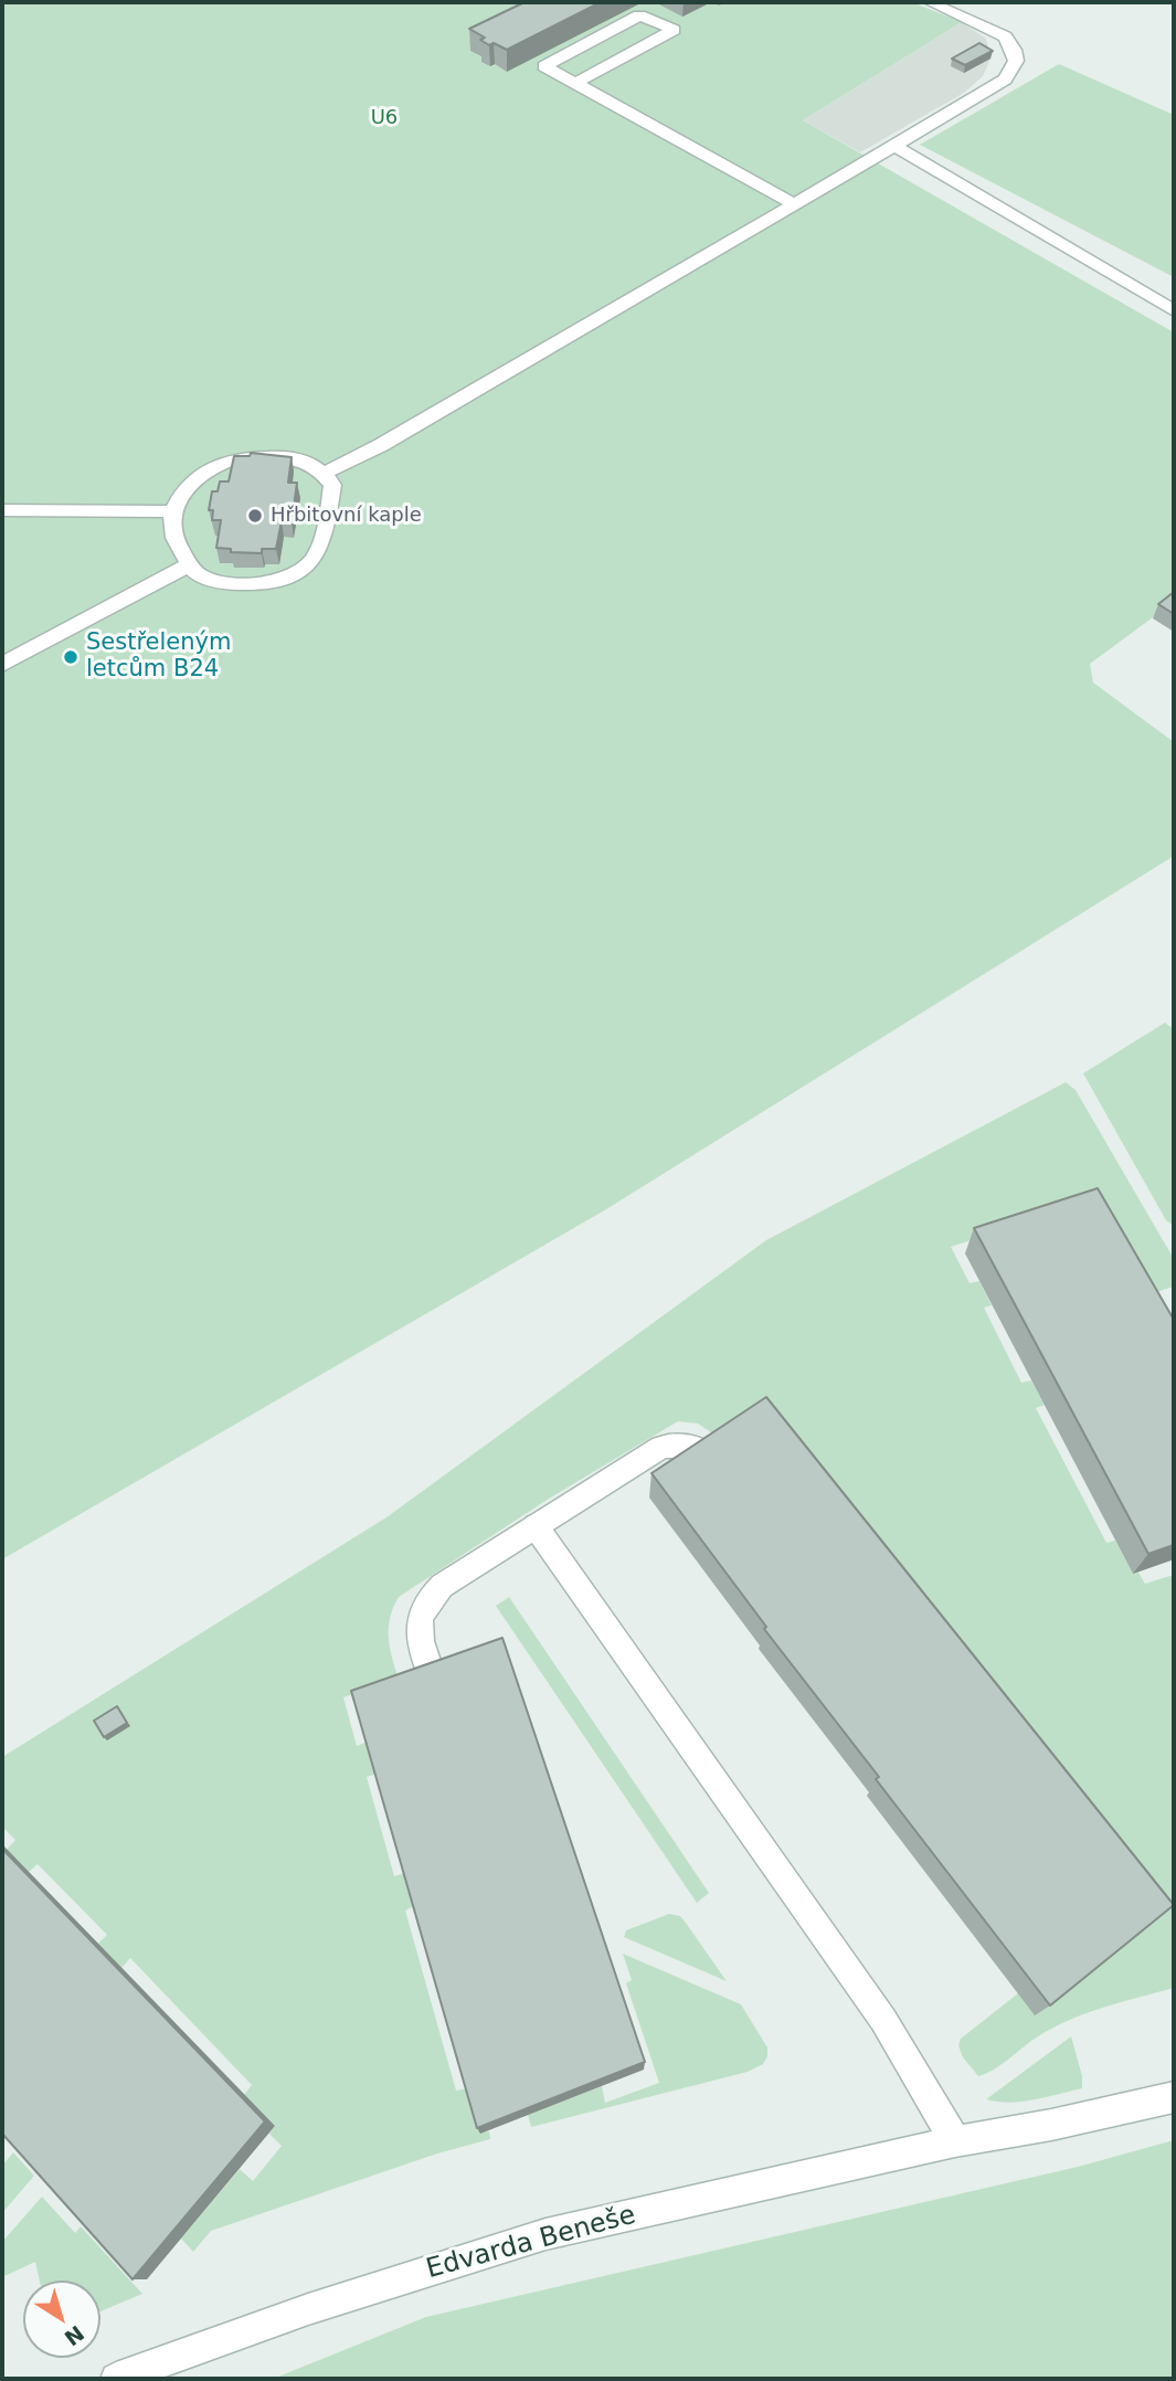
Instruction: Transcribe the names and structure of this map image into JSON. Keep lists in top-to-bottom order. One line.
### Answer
{"streets":{"street":["Edvarda Beneše"]},"parks":["U6"],"places":["Hřbitovní kaple","Sestřeleným letcům B24"],"north":"bottom right"}
